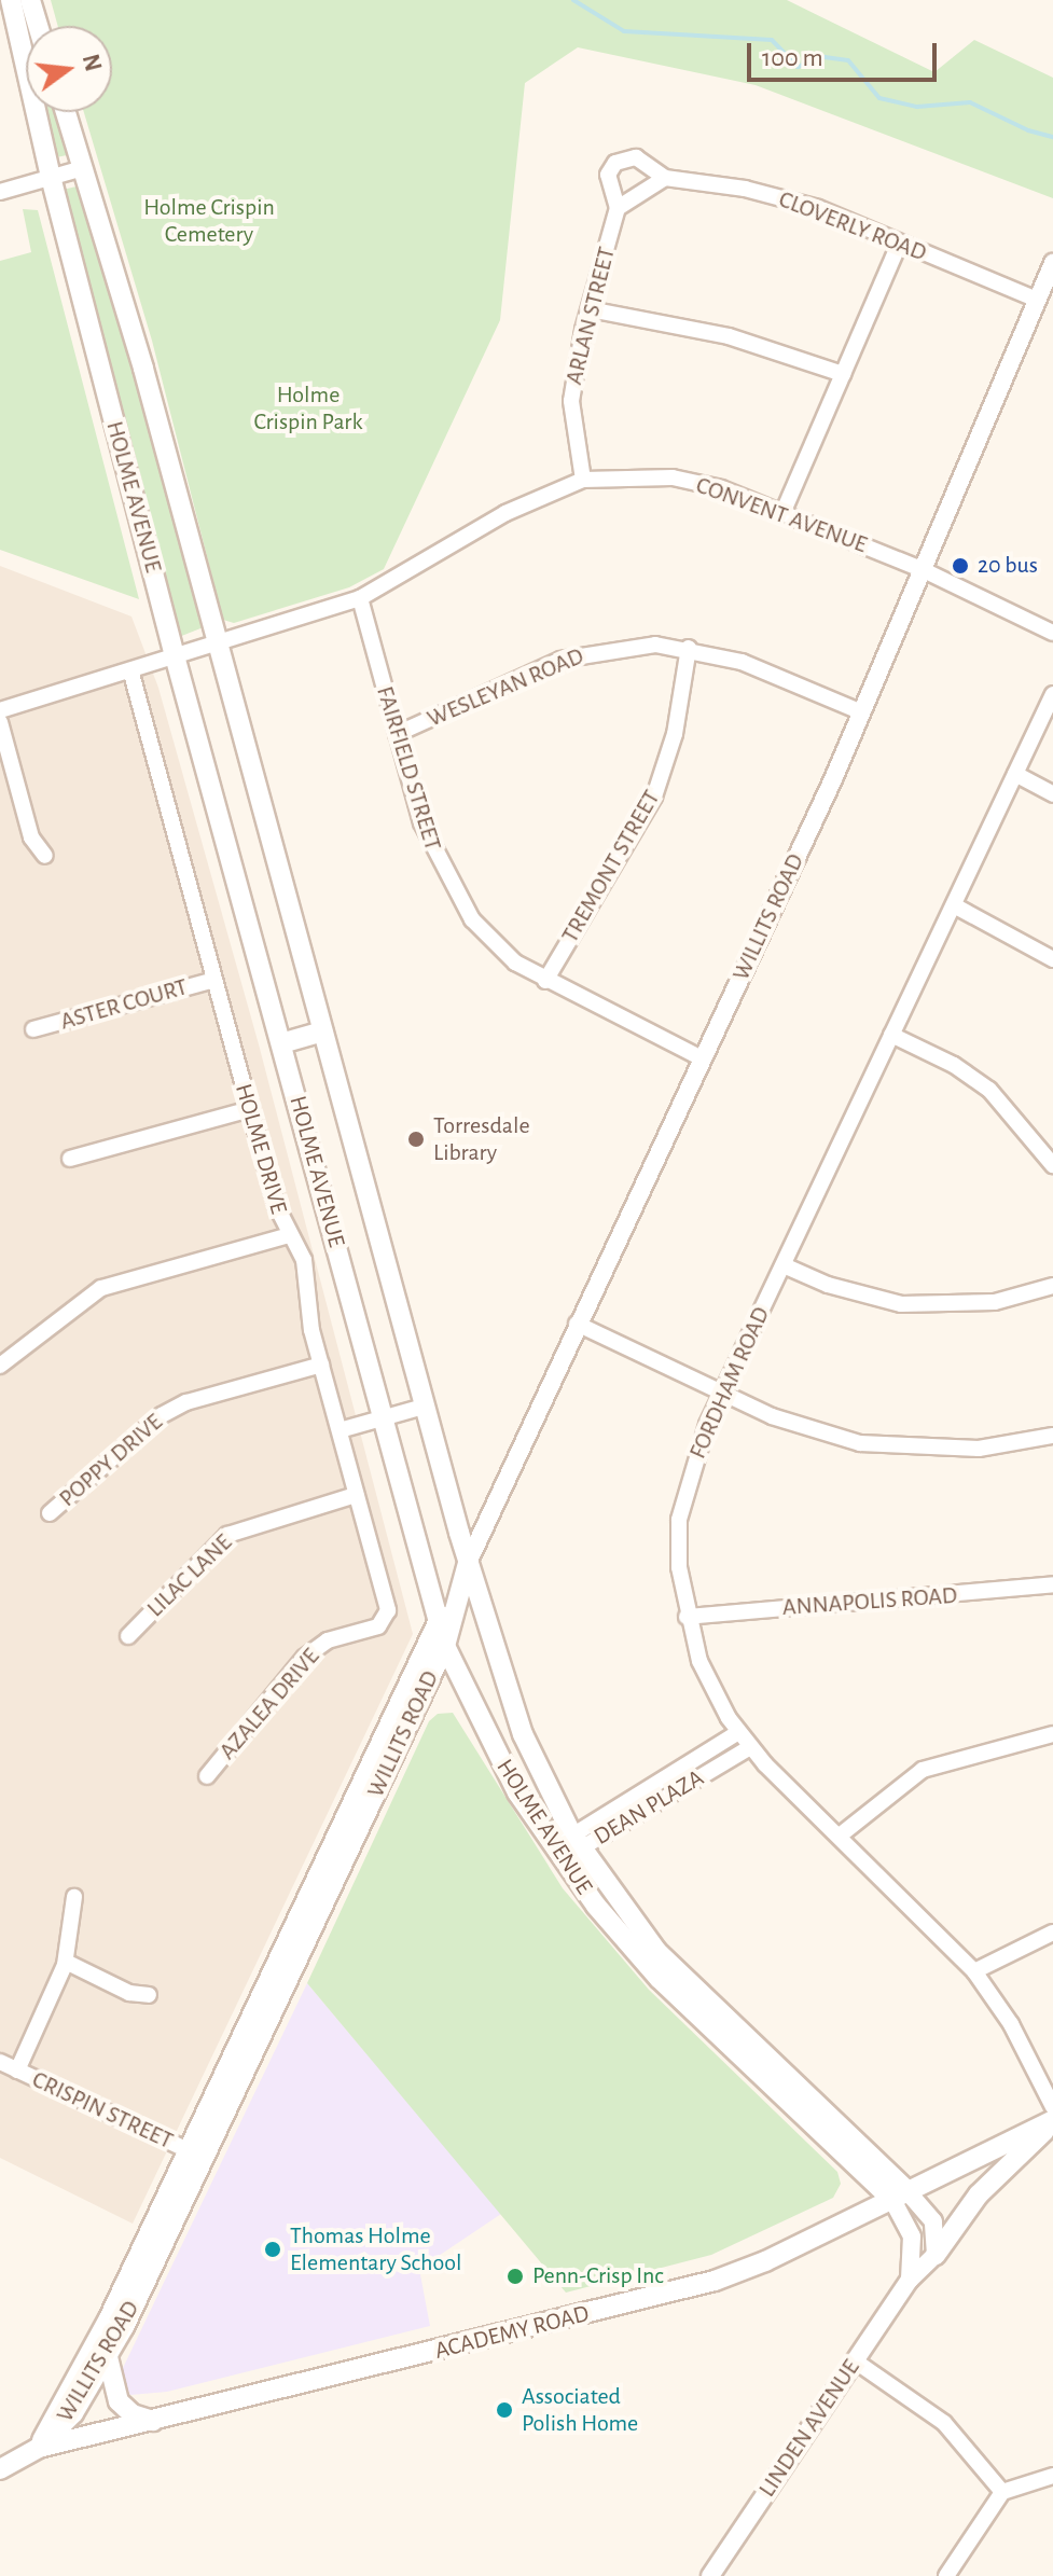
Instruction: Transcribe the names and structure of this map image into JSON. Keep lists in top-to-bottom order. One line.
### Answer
{"streets":{"main road":["HOLME AVENUE","WILLITS ROAD","ACADEMY ROAD"],"street":["CLOVERLY ROAD","ARLAN STREET","CONVENT AVENUE","WESLEYAN ROAD","FAIRFIELD STREET","TREMONT STREET","ASTER COURT","HOLME DRIVE","FORDHAM ROAD","POPPY DRIVE","LILAC LANE","ANNAPOLIS ROAD","AZALEA DRIVE","DEAN PLAZA","CRISPIN STREET","LINDEN AVENUE"]},"crossings":[["CLOVERLY ROAD","ARLAN STREET"],["CLOVERLY ROAD","WILLITS ROAD"],["ARLAN STREET","CONVENT AVENUE"],["HOLME AVENUE","CONVENT AVENUE"],["HOLME AVENUE","WILLITS ROAD"],["HOLME AVENUE","DEAN PLAZA"],["HOLME AVENUE","ACADEMY ROAD"],["CONVENT AVENUE","FAIRFIELD STREET"],["CONVENT AVENUE","WILLITS ROAD"],["CONVENT AVENUE","HOLME DRIVE"],["WESLEYAN ROAD","FAIRFIELD STREET"],["WESLEYAN ROAD","TREMONT STREET"],["WESLEYAN ROAD","WILLITS ROAD"],["FAIRFIELD STREET","TREMONT STREET"],["FAIRFIELD STREET","WILLITS ROAD"],["WILLITS ROAD","CRISPIN STREET"],["WILLITS ROAD","ACADEMY ROAD"],["ASTER COURT","HOLME DRIVE"],["HOLME DRIVE","POPPY DRIVE"],["HOLME DRIVE","LILAC LANE"],["HOLME DRIVE","AZALEA DRIVE"],["FORDHAM ROAD","ANNAPOLIS ROAD"],["FORDHAM ROAD","DEAN PLAZA"]],"parks":["Holme Crispin Cemetery","Holme Crispin Park"],"places":["20 bus","Torresdale Library","Thomas Holme Elementary School","Penn-Crisp Inc","Associated Polish Home"],"scale_bar":"100 m","north":"right"}
